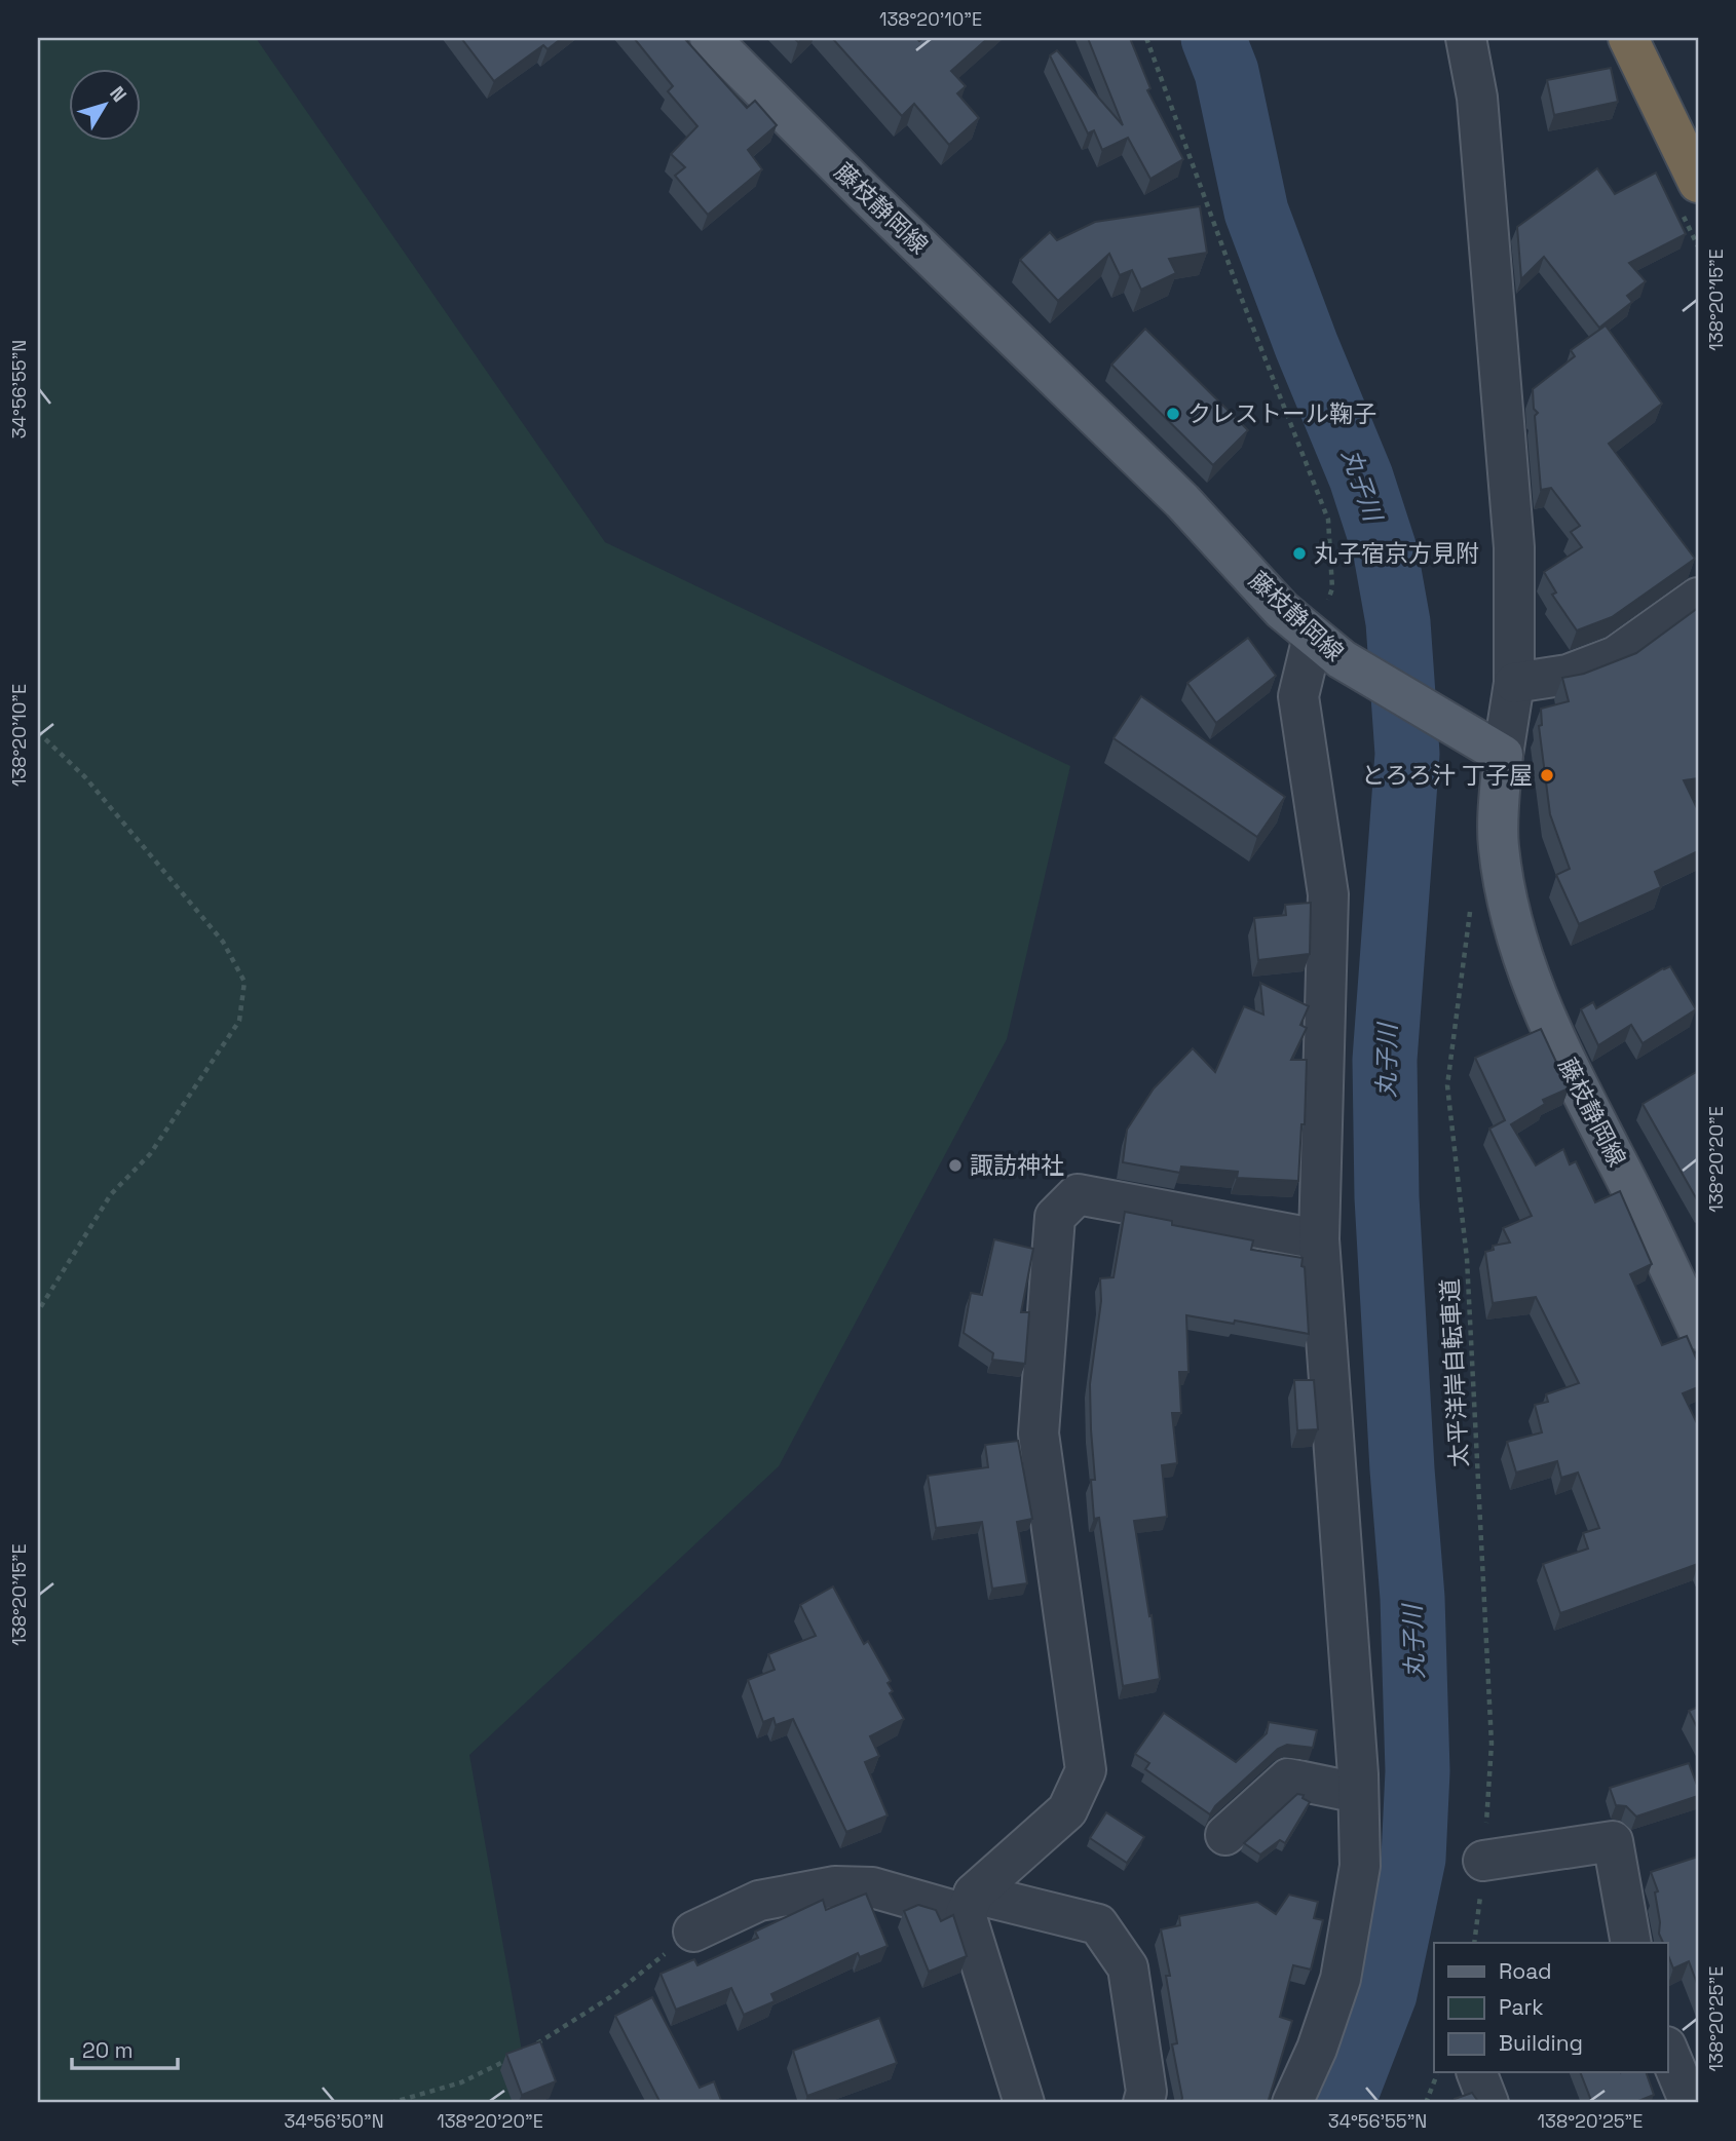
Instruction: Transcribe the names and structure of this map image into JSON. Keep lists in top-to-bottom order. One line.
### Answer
{"streets":{"main road":["藤枝静岡線"],"path":["太平洋岸自転車道"]},"water":["丸子川"],"places":["クレストール鞠子","丸子宿京方見附","とろろ汁 丁子屋","諏訪神社"],"legend":["Road","Park","Building"],"scale_bar":"20 m","north":"top right","coordinates":["138°20'10\"E","138°20'15\"E","34°56'55\"N","138°20'20\"E","138°20'25\"E","34°56'50\"N"]}
